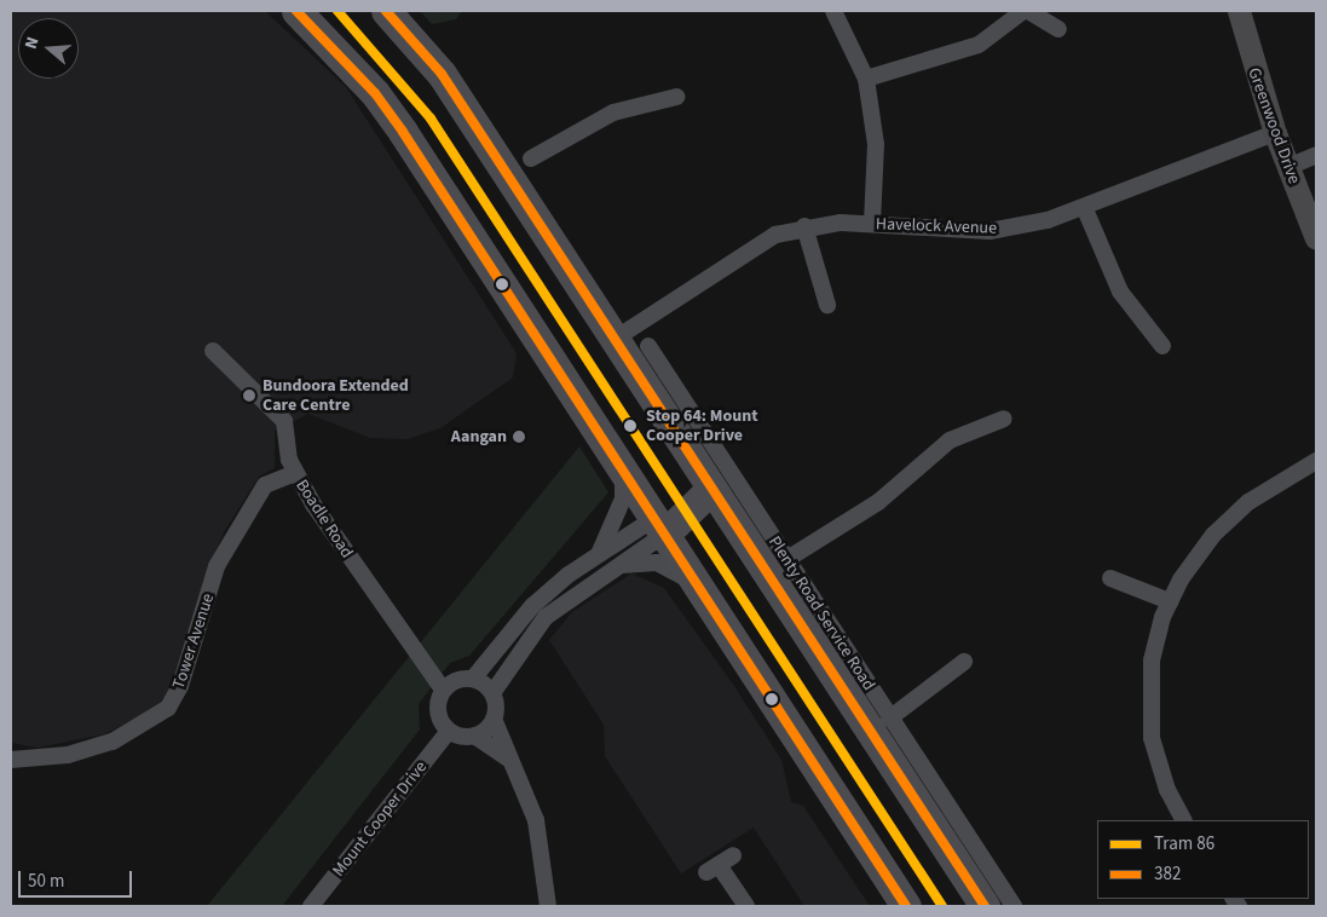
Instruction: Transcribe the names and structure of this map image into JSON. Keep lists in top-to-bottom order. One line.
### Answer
{"streets":{"street":["Greenwood Drive","Havelock Avenue","Boadle Road","Plenty Road Service Road","Tower Avenue","Mount Cooper Drive"]},"crossings":[["Greenwood Drive","Havelock Avenue"],["Boadle Road","Tower Avenue"],["Boadle Road","Mount Cooper Drive"]],"places":["Bundoora Extended Care Centre","Stop 64: Mount Cooper Drive","Aangan"],"lines":["tram line 86","transit line 382"],"legend":["Tram 86","382"],"scale_bar":"50 m","north":"left"}
